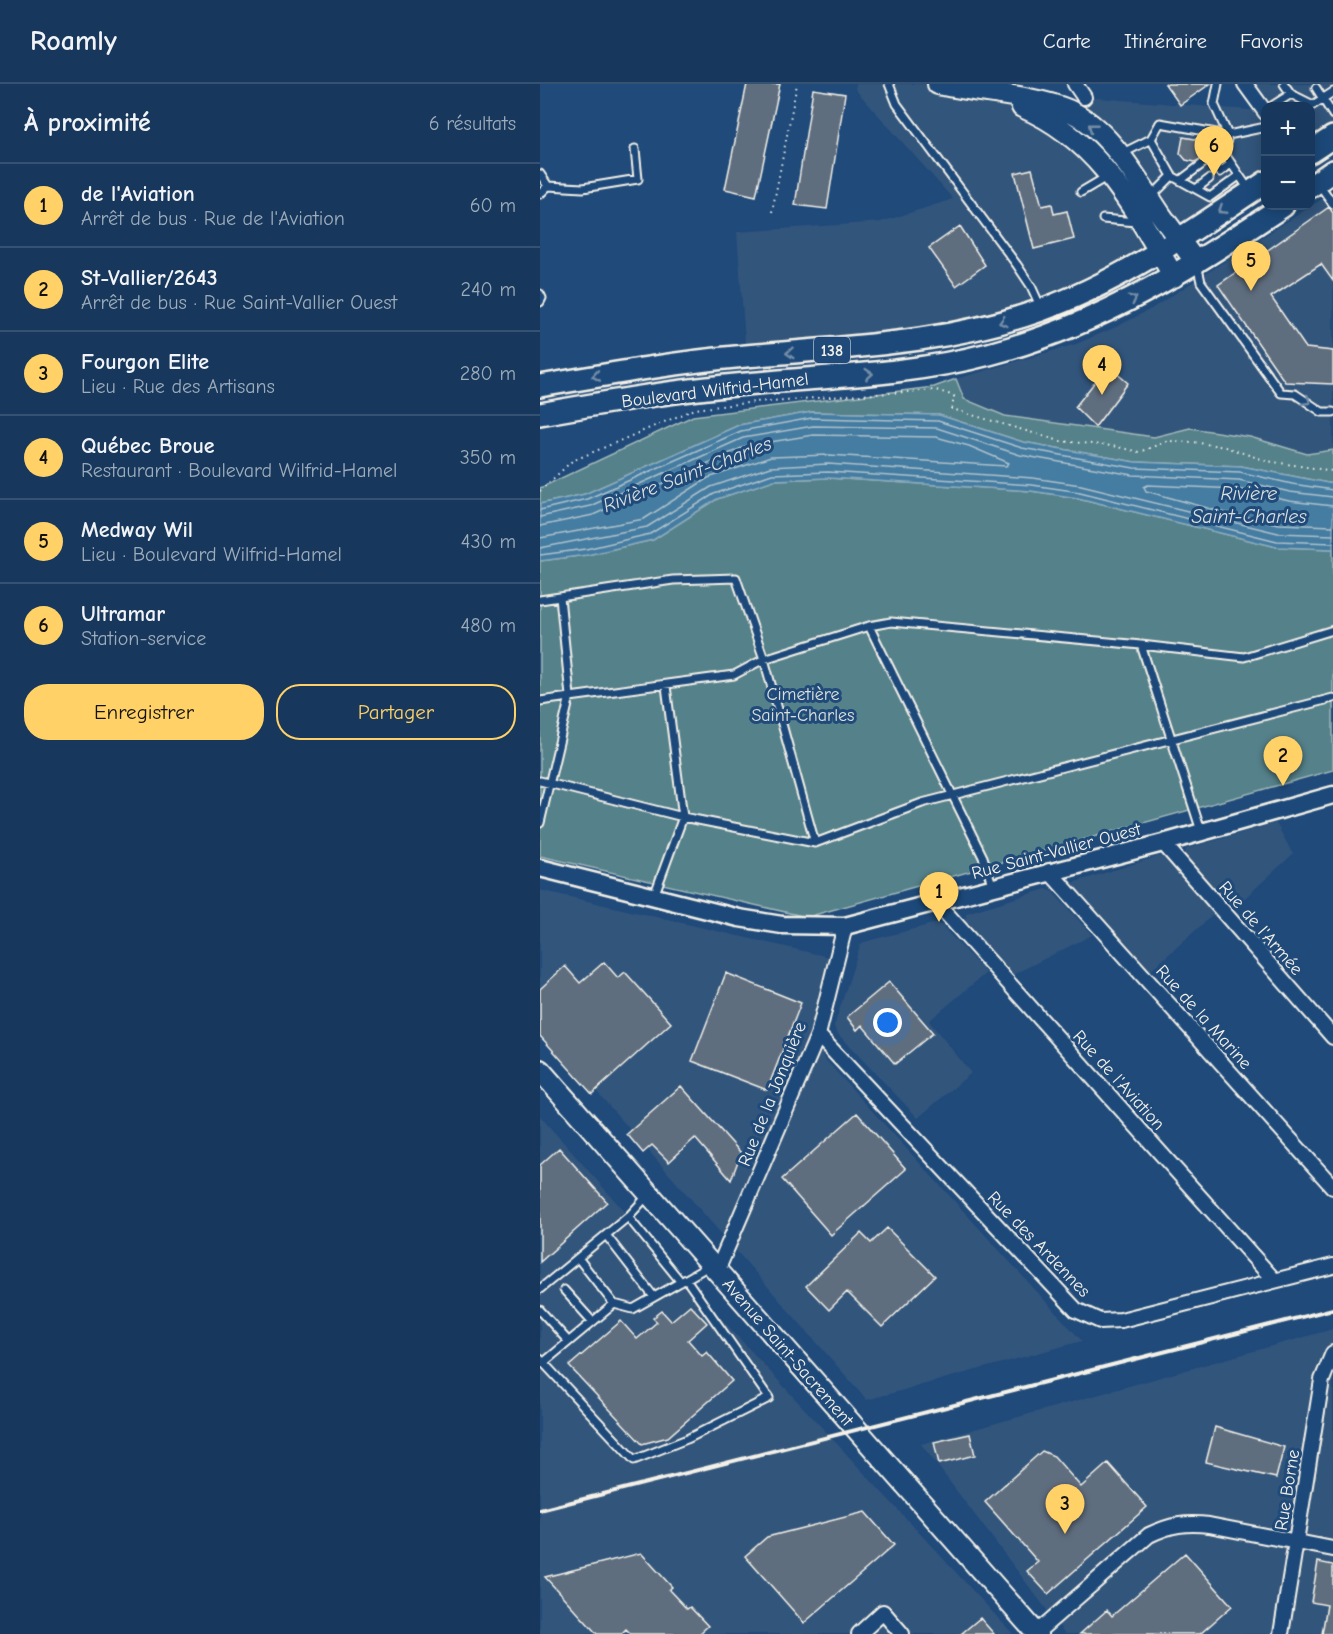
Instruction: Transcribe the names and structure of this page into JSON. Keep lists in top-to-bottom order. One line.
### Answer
{"streets":{"main road":["138","Boulevard Wilfrid-Hamel","Avenue Saint-Sacrement"],"street":["Rue Saint-Vallier Ouest","Rue de l'Armée","Rue de la Marine","Rue de l'Aviation","Rue de la Jonquière","Rue des Ardennes","Rue Borne"]},"crossings":[["Rue Saint-Vallier Ouest","Rue de l'Armée"],["Rue Saint-Vallier Ouest","Rue de la Marine"],["Rue Saint-Vallier Ouest","Rue de l'Aviation"],["Rue Saint-Vallier Ouest","Rue de la Jonquière"],["Rue de l'Aviation","Rue des Ardennes"],["Rue de la Jonquière","Rue des Ardennes"],["Rue de la Jonquière","Avenue Saint-Sacrement"]],"water":["Rivière Saint-Charles"],"parks":["Cimetière Saint-Charles"],"page":{"header":"Roamly","nav":["Carte","Itinéraire","Favoris"],"heading":["À proximité","6 résultats"],"map_buttons":["+","−"],"pins":["6","5","4","2","1","3"],"list":[{"mark":"1","name":"de l'Aviation","note":"Arrêt de bus · Rue de l'Aviation","value":"60 m"},{"mark":"2","name":"St-Vallier/2643","note":"Arrêt de bus · Rue Saint-Vallier Ouest","value":"240 m"},{"mark":"3","name":"Fourgon Elite","note":"Lieu · Rue des Artisans","value":"280 m"},{"mark":"4","name":"Québec Broue","note":"Restaurant · Boulevard Wilfrid-Hamel","value":"350 m"},{"mark":"5","name":"Medway Wil","note":"Lieu · Boulevard Wilfrid-Hamel","value":"430 m"},{"mark":"6","name":"Ultramar","note":"Station-service","value":"480 m"}],"buttons":["Enregistrer","Partager"]}}
